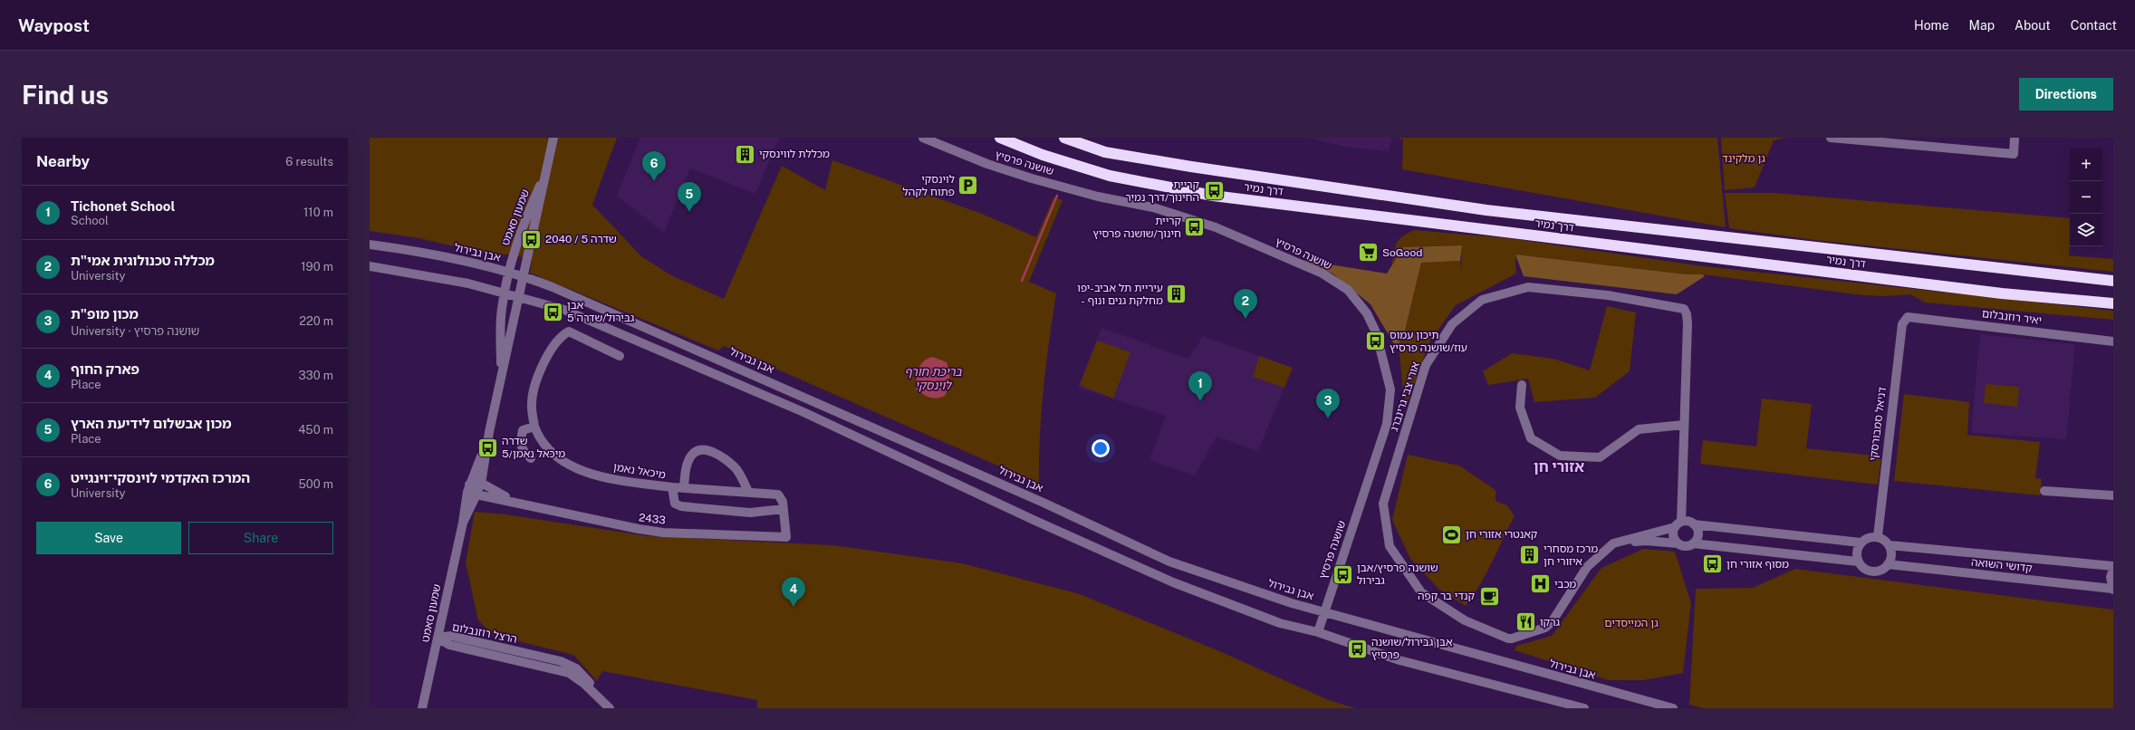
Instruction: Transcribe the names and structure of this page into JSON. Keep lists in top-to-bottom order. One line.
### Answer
{"streets":{"highway":["דרך נמיר"],"street":["שושנה פרסיץ","שמעון סאמט","אבן גבירול","יאיר רוזנבלום","אורי צבי גרינברג","דניאל סמבורסקי","מיכאל נאמן","2433","קדושי השואה","הרצל רוזנבלום"]},"crossings":[["שושנה פרסיץ","אבן גבירול"],["שמעון סאמט","אבן גבירול"],["שמעון סאמט","2433"],["שמעון סאמט","הרצל רוזנבלום"],["יאיר רוזנבלום","דניאל סמבורסקי"],["דניאל סמבורסקי","קדושי השואה"],["מיכאל נאמן","2433"]],"districts":["אזורי חן"],"water":["בריכת חורף לוינסקי"],"parks":["גן מלקינד","גן המייסדים"],"places":{"building":["מכללת לווינסקי","עיריית תל אביב-יפו - מחלקת גנים ונוף","מרכז מסחרי איזורי חן"],"parking":["לוינסקי פתוח לקהל"],"bus stop":["קריית החינוך/דרך נמיר","קריית חינוך/שושנה פרסיץ","שדרה 5 / 2040","אבן גבירול/שדרה 5","תיכון עמוס עוז/שושנה פרסיץ","שדרה 5/מיכאל נאמן","מסוף אזורי חן","שושנה פרסיץ/אבן גבירול","אבן גבירול/שושנה פרסיץ"],"supermarket":["SoGood"],"sports":["קאנטרי אזורי חן"],"hospital":["מכבי"],"cafe":["קנדי בר קפה"],"restaurant":["גרקו"]},"page":{"header":"Waypost","nav":["Home","Map","About","Contact"],"buttons":["Directions",["Save","Share"]],"title":"Find us","heading":["Nearby","6 results"],"map_buttons":["+","−"],"pins":["6","5","2","1","3","4"],"list":[{"mark":"1","name":"Tichonet School","note":"School","value":"110 m"},{"mark":"2","name":"מכללה טכנולוגית אמי\"ת","note":"University","value":"190 m"},{"mark":"3","name":"מכון מופ\"ת","note":"University · שושנה פרסיץ","value":"220 m"},{"mark":"4","name":"פארק החוף","note":"Place","value":"330 m"},{"mark":"5","name":"מכון אבשלום לידיעת הארץ","note":"Place","value":"450 m"},{"mark":"6","name":"המרכז האקדמי לוינסקי־וינגייט","note":"University","value":"500 m"}]}}
